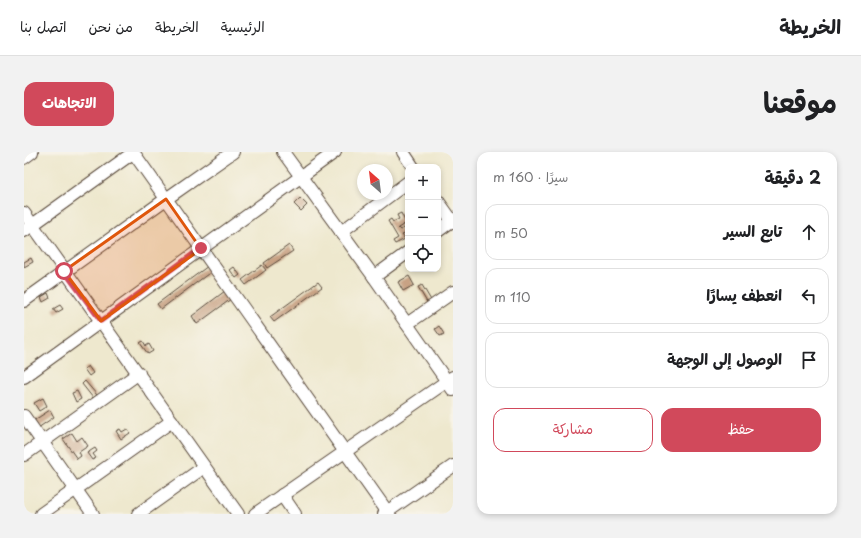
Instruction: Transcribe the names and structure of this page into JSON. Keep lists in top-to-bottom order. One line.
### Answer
{"north":"top left","page":{"header":"الخريطة","nav":["الرئيسية","الخريطة","من نحن","اتصل بنا"],"title":"موقعنا","buttons":["الاتجاهات",["حفظ","مشاركة"]],"heading":["2 دقيقة","سيرًا · 160 m"],"map_buttons":["+","−"],"list":[["تابع السير","50 m"],["انعطف يسارًا","110 m"],"الوصول إلى الوجهة"]}}
